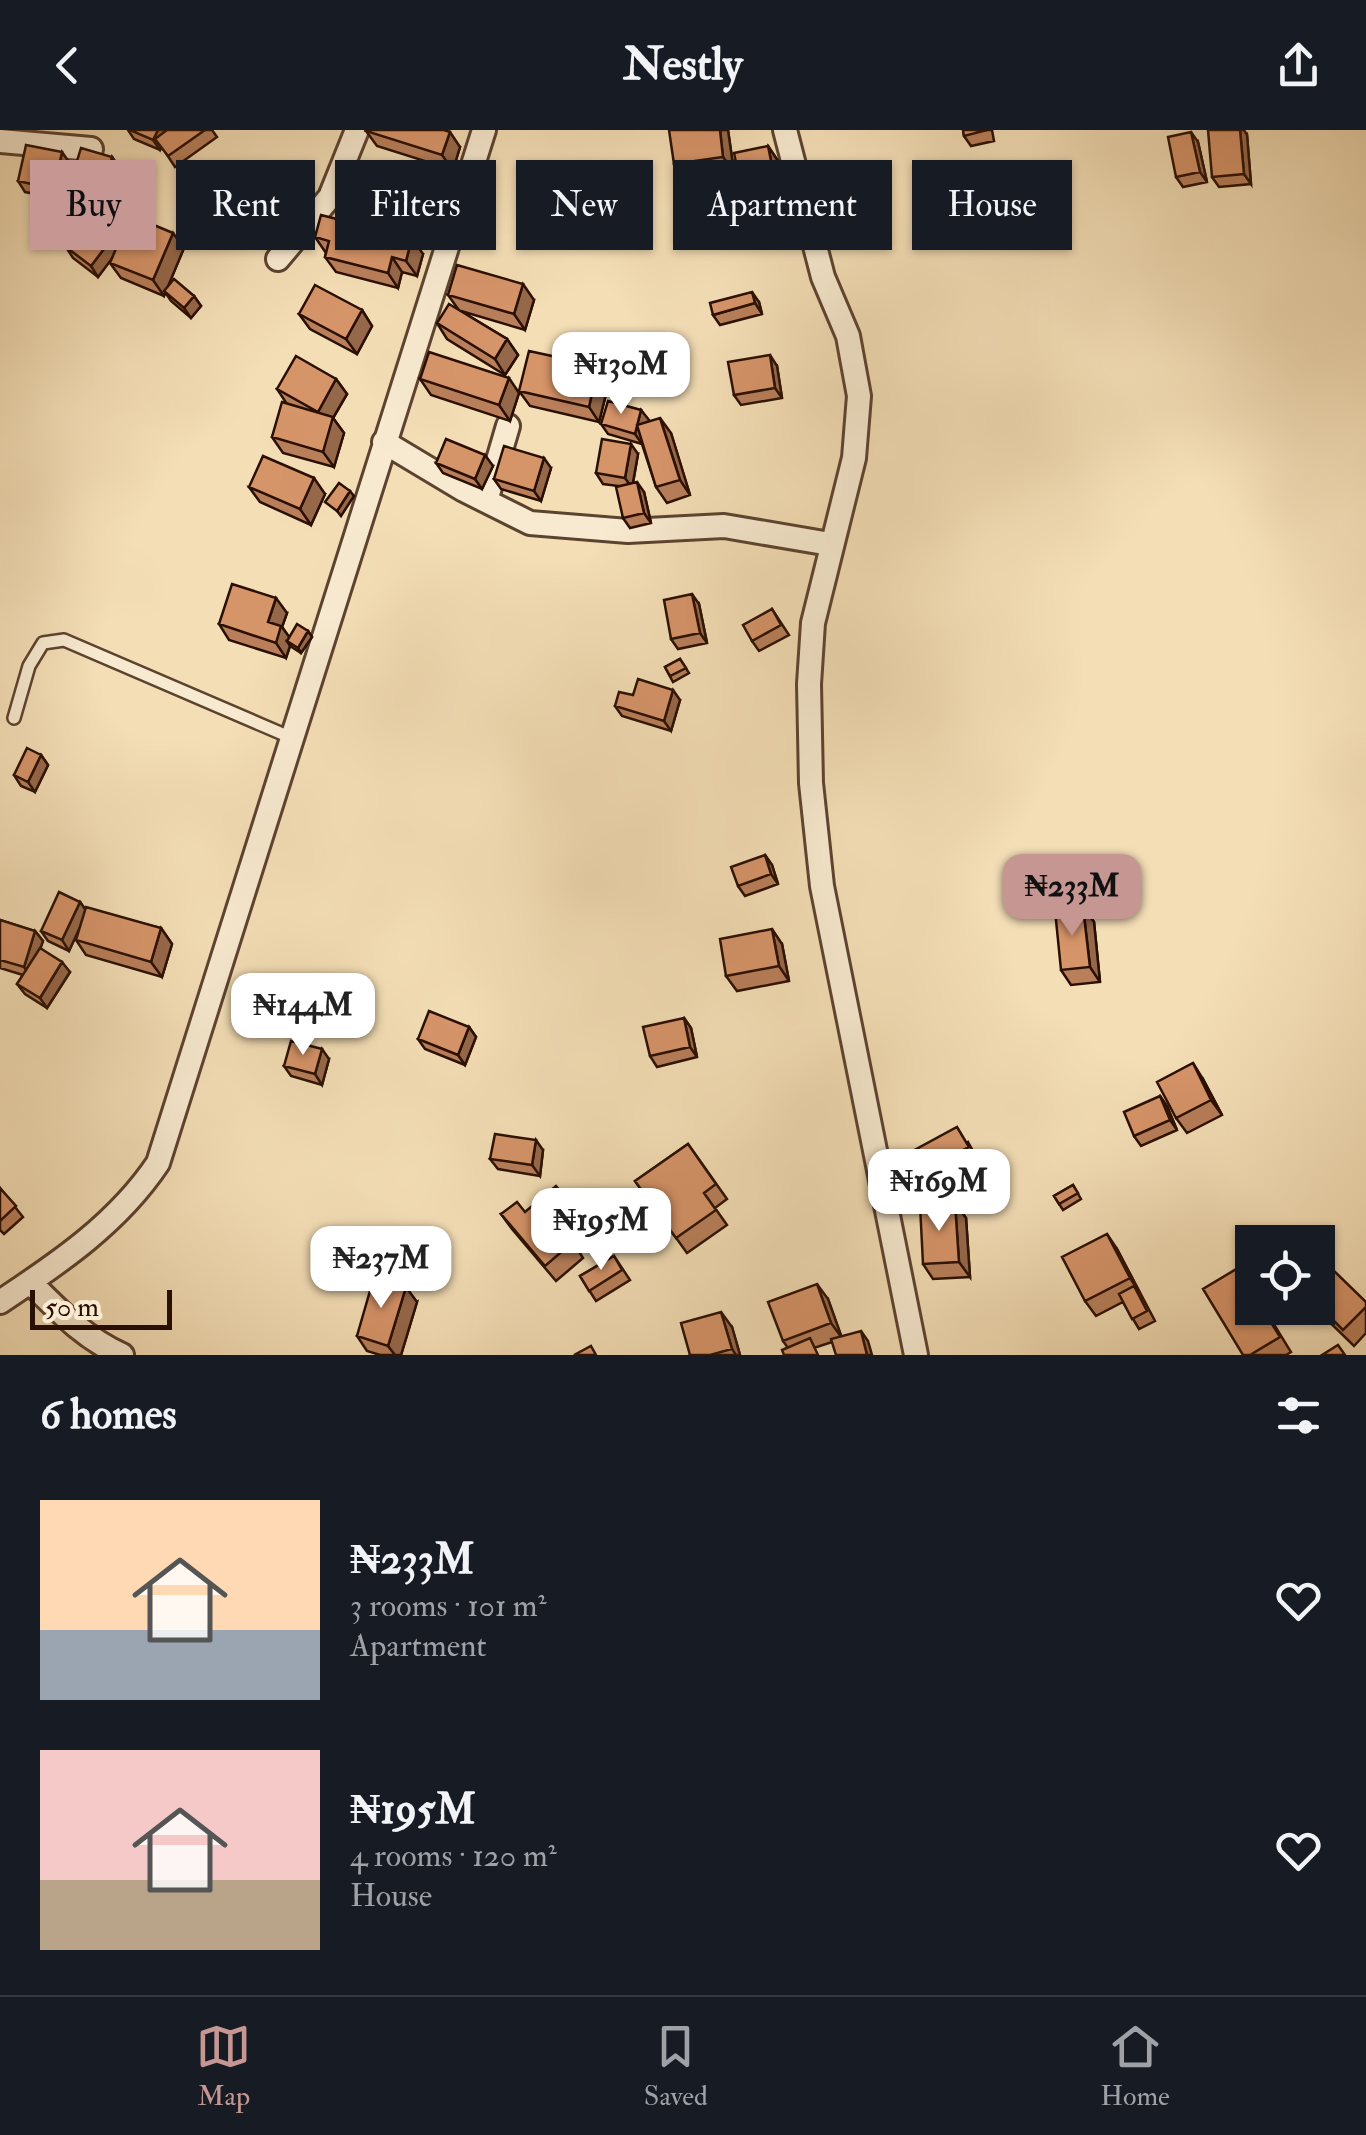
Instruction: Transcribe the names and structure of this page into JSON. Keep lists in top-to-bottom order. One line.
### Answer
{"scale_bar":"50 m","page":{"header":"Nestly","chip":["Buy","Rent","Filters","New","Apartment","House"],"price":["₦130M","₦233M","₦144M","₦169M","₦195M","₦237M"],"scale":"50 m","heading":"6 homes","list":[{"name":"₦233M","note":"3 rooms · 101 m² · Apartment"},{"name":"₦195M","note":"4 rooms · 120 m² · House"}],"tabs":["Map","Saved","Home"]}}
